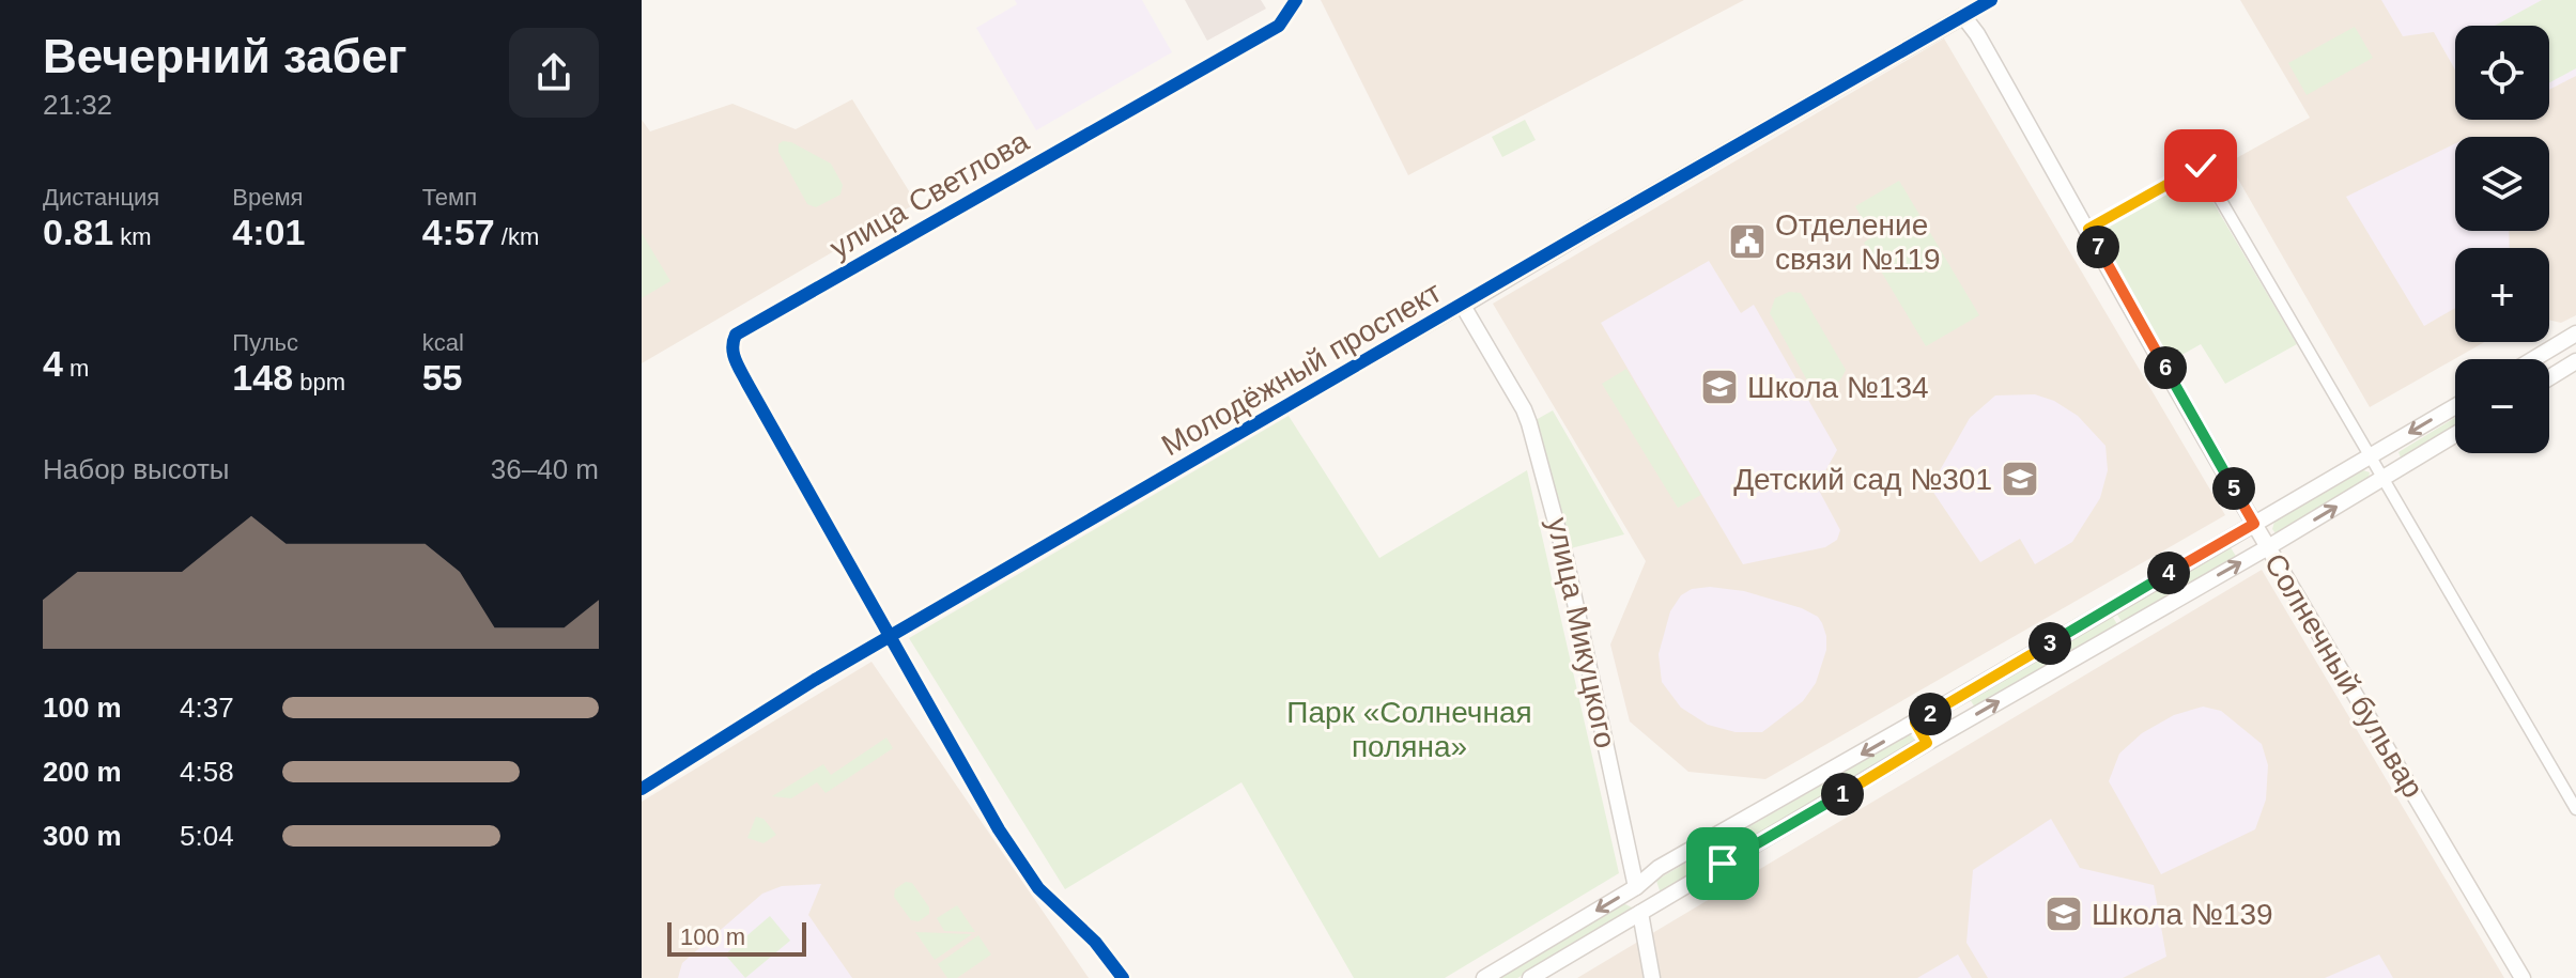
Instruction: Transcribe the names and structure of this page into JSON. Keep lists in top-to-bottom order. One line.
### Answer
{"streets":{"main road":["Молодёжный проспект","улица Микуцкого","Солнечный бульвар"],"street":["улица Светлова"]},"crossings":[["улица Светлова","Молодёжный проспект"],["Молодёжный проспект","улица Микуцкого"],["Молодёжный проспект","Солнечный бульвар"]],"parks":["Парк «Солнечная поляна»"],"places":{"public building":["Отделение связи №119"],"school or university":["Школа №134","Детский сад №301","Школа №139"]},"scale_bar":"100 m","page":{"heading":["Вечерний забег","21:32"],"map_buttons":["+","−"],"stats":[["Дистанция","0.81 km"],["Время","4:01"],["Темп","4:57 /km"],["4 m"],["Пульс","148 bpm"],["kcal","55"]],"pins":["7","6","5","4","3","2","1"],"chart":["Набор высоты","36–40 m"],"list":[{"name":"100 m","note":"4:37"},{"name":"200 m","note":"4:58"},{"name":"300 m","note":"5:04"}],"scale":"100 m"}}
